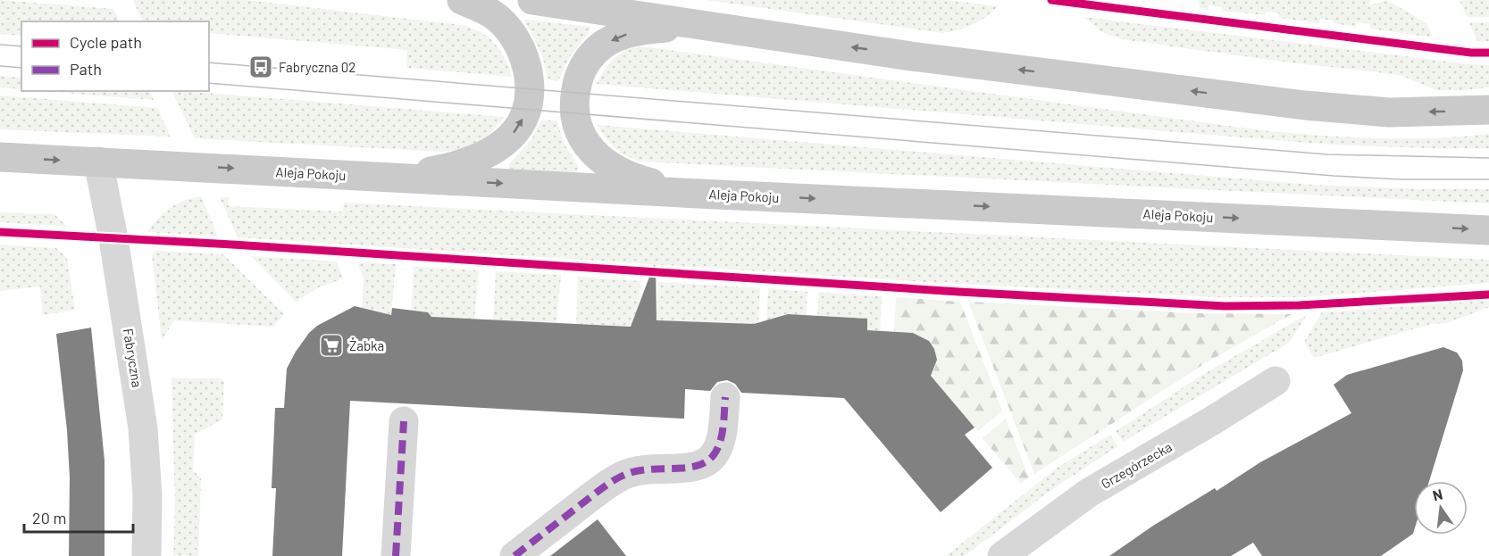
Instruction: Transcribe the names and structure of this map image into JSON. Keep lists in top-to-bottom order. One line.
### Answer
{"streets":{"main road":["Aleja Pokoju"],"street":["Fabryczna","Grzegórzecka"]},"crossings":[["Aleja Pokoju","Fabryczna"]],"places":{"bus stop":["Fabryczna 02"],"supermarket":["Żabka"]},"legend":["Cycle path","Path"],"scale_bar":"20 m","north":"top"}
